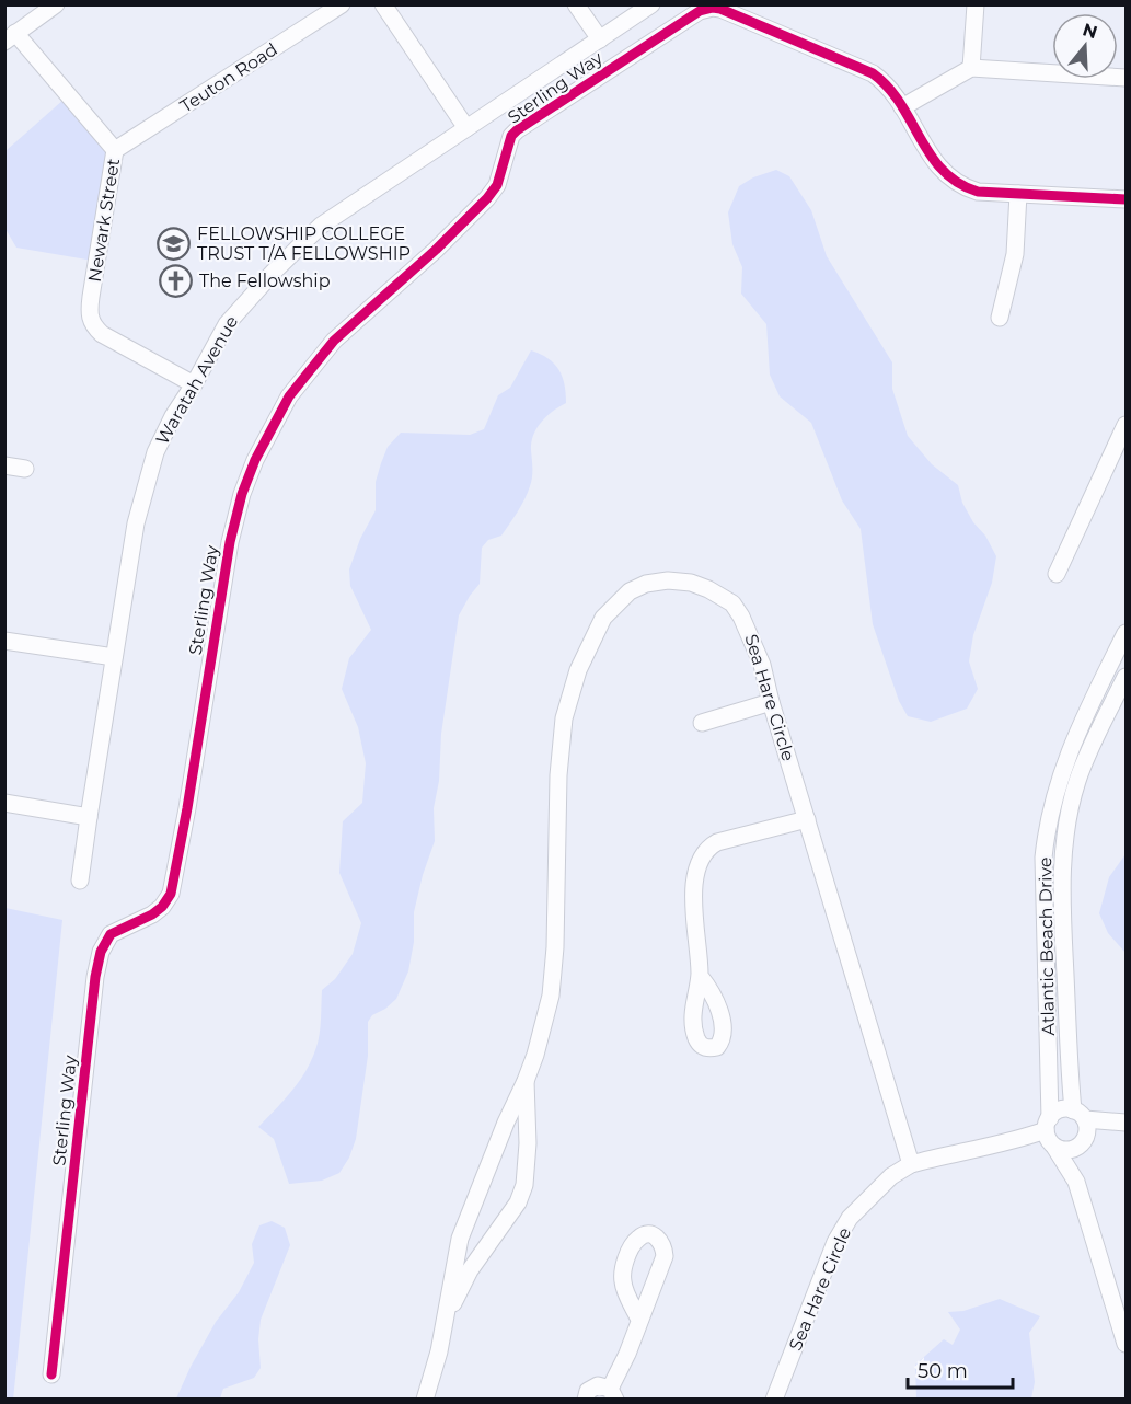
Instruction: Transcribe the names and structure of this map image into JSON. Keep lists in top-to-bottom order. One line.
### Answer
{"streets":{"street":["Teuton Road","Sterling Way","Newark Street","Waratah Avenue","Sea Hare Circle","Atlantic Beach Drive"]},"crossings":[["Teuton Road","Newark Street"],["Newark Street","Waratah Avenue"],["Sea Hare Circle","Atlantic Beach Drive"]],"places":{"school or university":["FELLOWSHIP COLLEGE TRUST T/A FELLOWSHIP"],"church":["The Fellowship"]},"scale_bar":"50 m","north":"top"}
